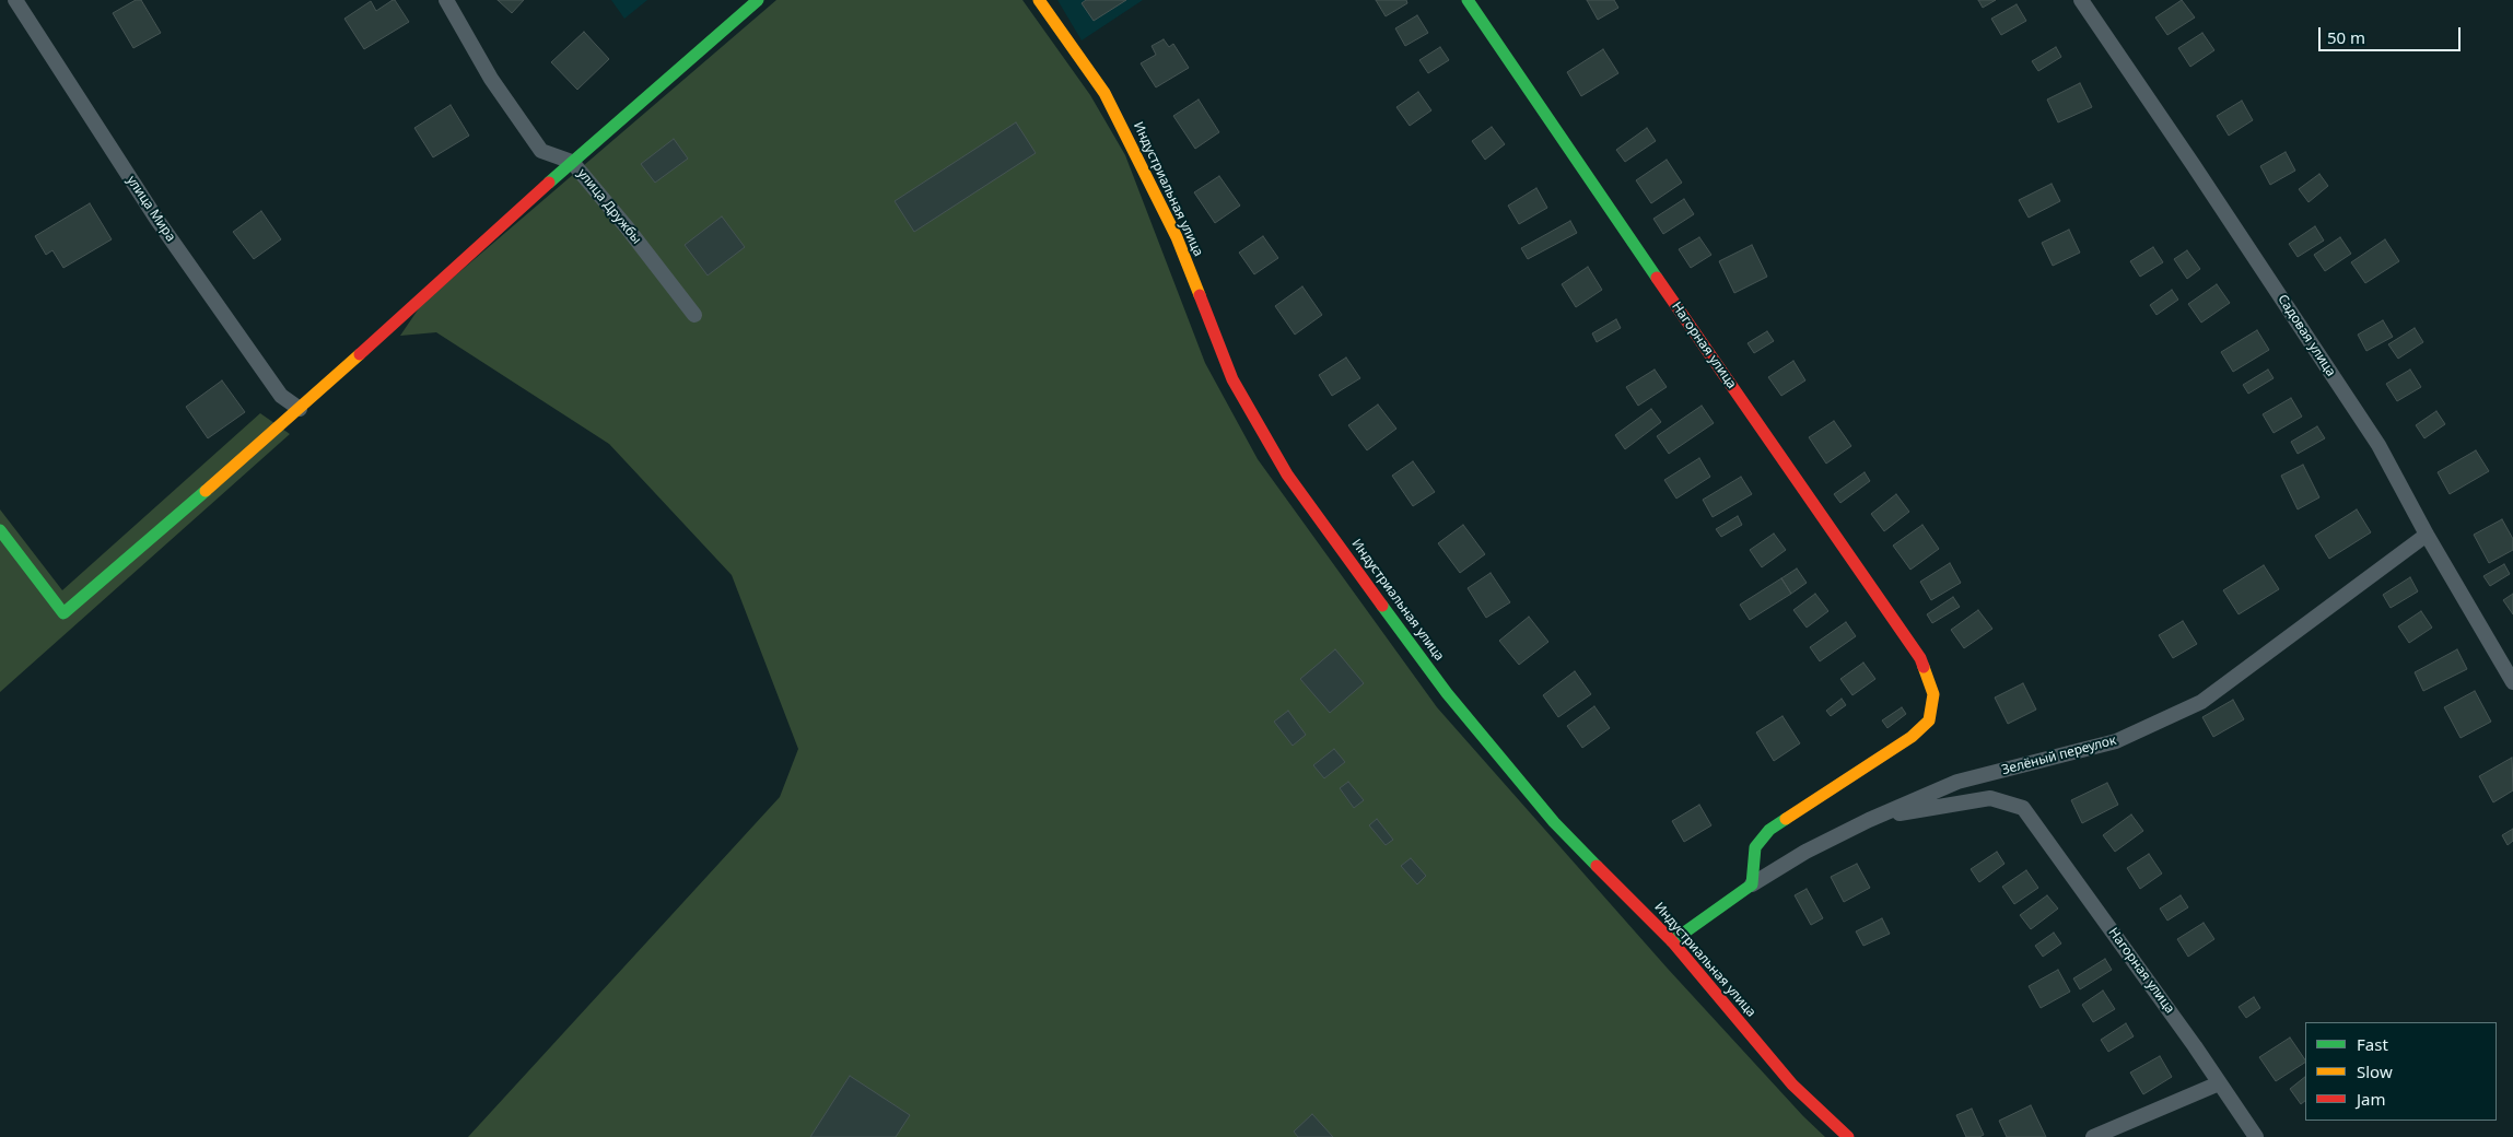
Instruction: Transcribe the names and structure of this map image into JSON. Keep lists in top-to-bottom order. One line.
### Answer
{"streets":{"street":["Индустриальная улица","улица Дружбы","улица Мира","Садовая улица","Нагорная улица","Зелёный переулок"]},"crossings":[["Индустриальная улица","Зелёный переулок"],["Садовая улица","Зелёный переулок"],["Нагорная улица","Зелёный переулок"]],"legend":["Fast","Slow","Jam"],"scale_bar":"50 m"}
